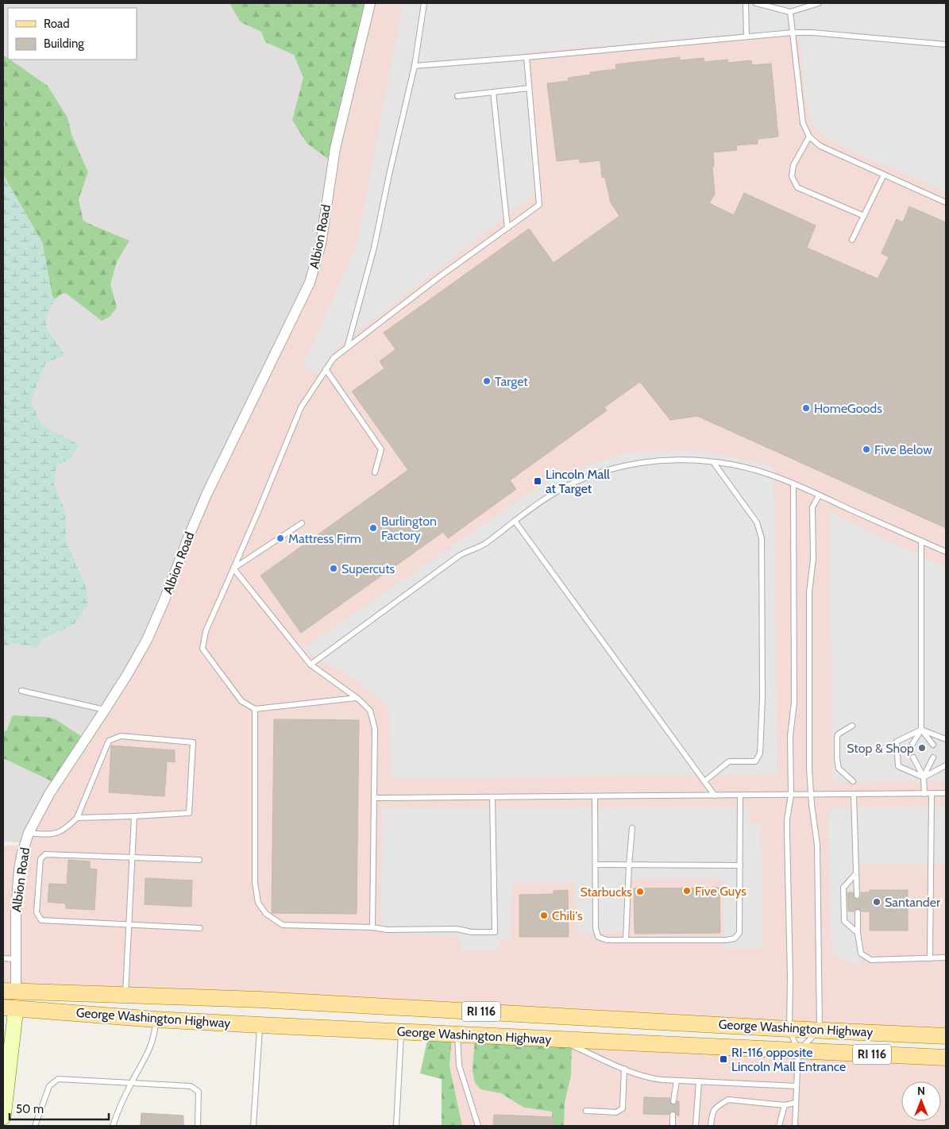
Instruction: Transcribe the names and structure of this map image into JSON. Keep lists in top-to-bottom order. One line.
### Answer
{"streets":{"main road":["Albion Road","RI 116","George Washington Highway"]},"crossings":[["Albion Road","George Washington Highway"]],"places":{"other":["Target","HomeGoods","Five Below","Burlington Factory","Mattress Firm","Supercuts","Stop & Shop","Five Guys","Starbucks","Santander","Chili's"],"transit":["Lincoln Mall at Target","RI-116 opposite Lincoln Mall Entrance"]},"legend":["Road","Building"],"scale_bar":"50 m","north":"top"}
